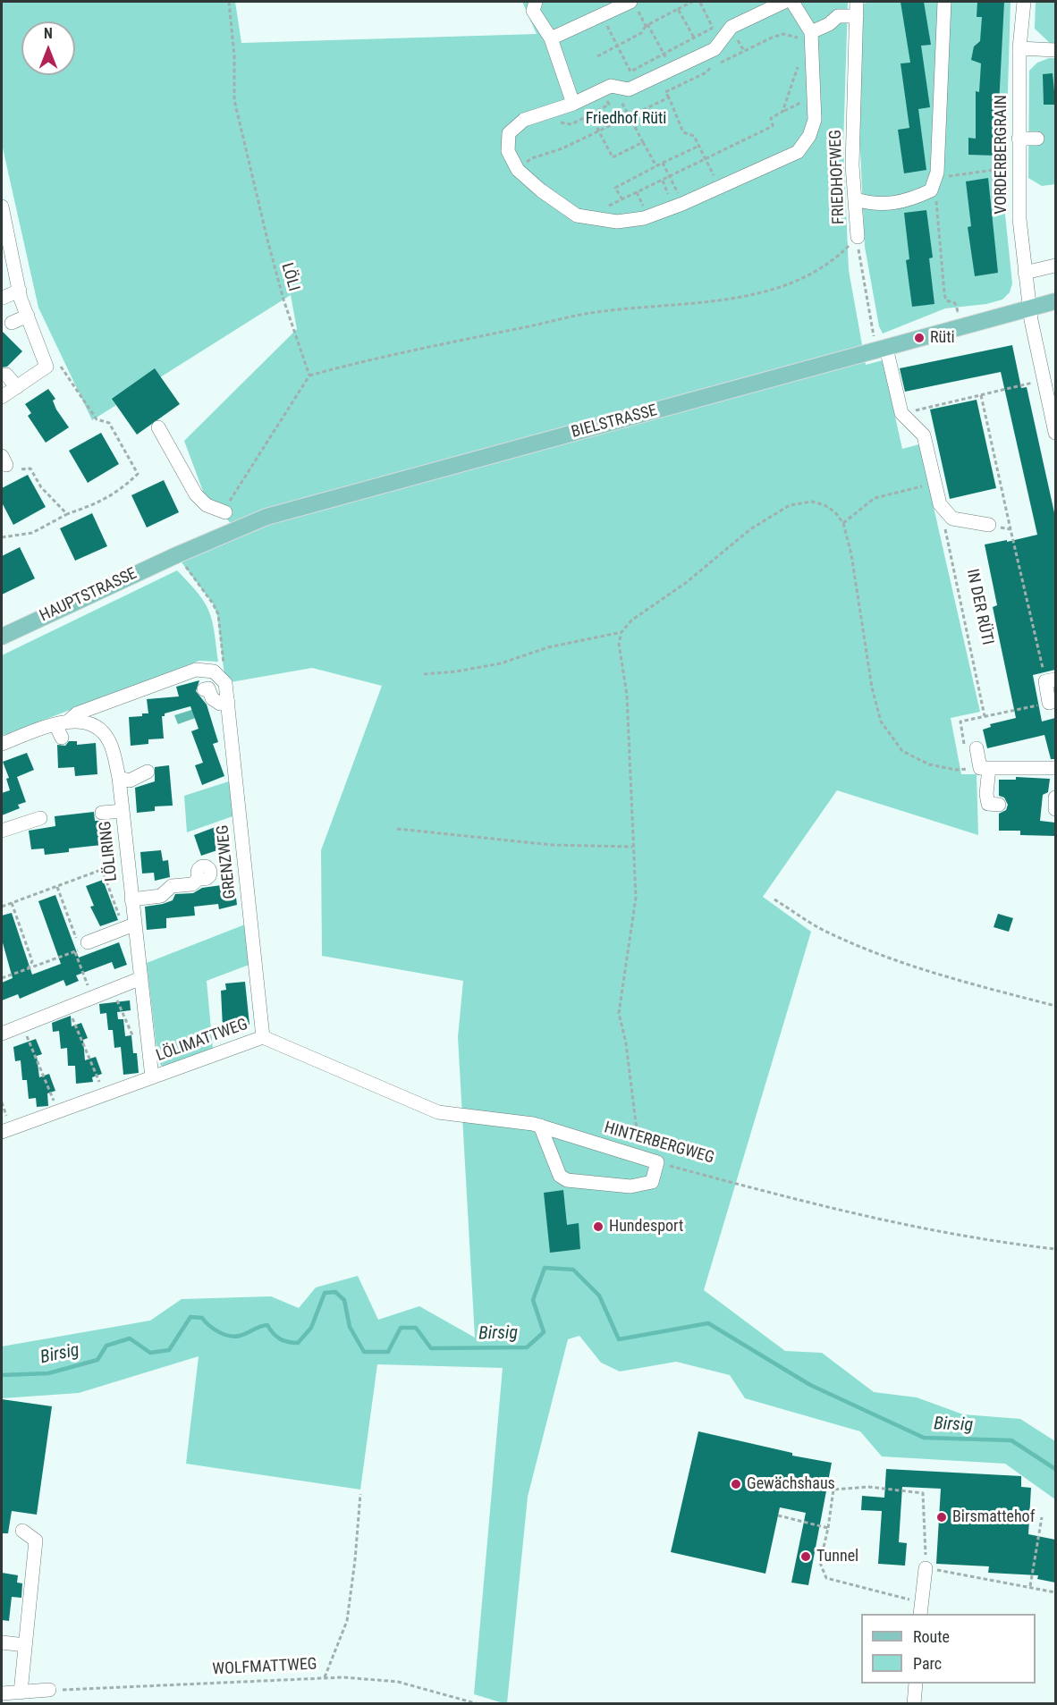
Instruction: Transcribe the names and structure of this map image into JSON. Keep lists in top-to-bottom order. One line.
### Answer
{"streets":{"main road":["BIELSTRASSE","HAUPTSTRASSE"],"street":["VORDERBERGRAIN","FRIEDHOFWEG","LÖLIRING","GRENZWEG","LÖLIMATTWEG","HINTERBERGWEG"],"path":["LÖLI","IN DER RÜTI","WOLFMATTWEG"]},"crossings":[["VORDERBERGRAIN","BIELSTRASSE"],["FRIEDHOFWEG","BIELSTRASSE"],["BIELSTRASSE","HAUPTSTRASSE"],["LÖLIRING","LÖLIMATTWEG"],["GRENZWEG","LÖLIMATTWEG"],["GRENZWEG","HINTERBERGWEG"],["LÖLIMATTWEG","HINTERBERGWEG"]],"water":["Birsig"],"parks":["Friedhof Rüti"],"places":["Rüti","Hundesport","Gewächshaus","Birsmattehof","Tunnel"],"legend":["Route","Parc"],"north":"top"}
